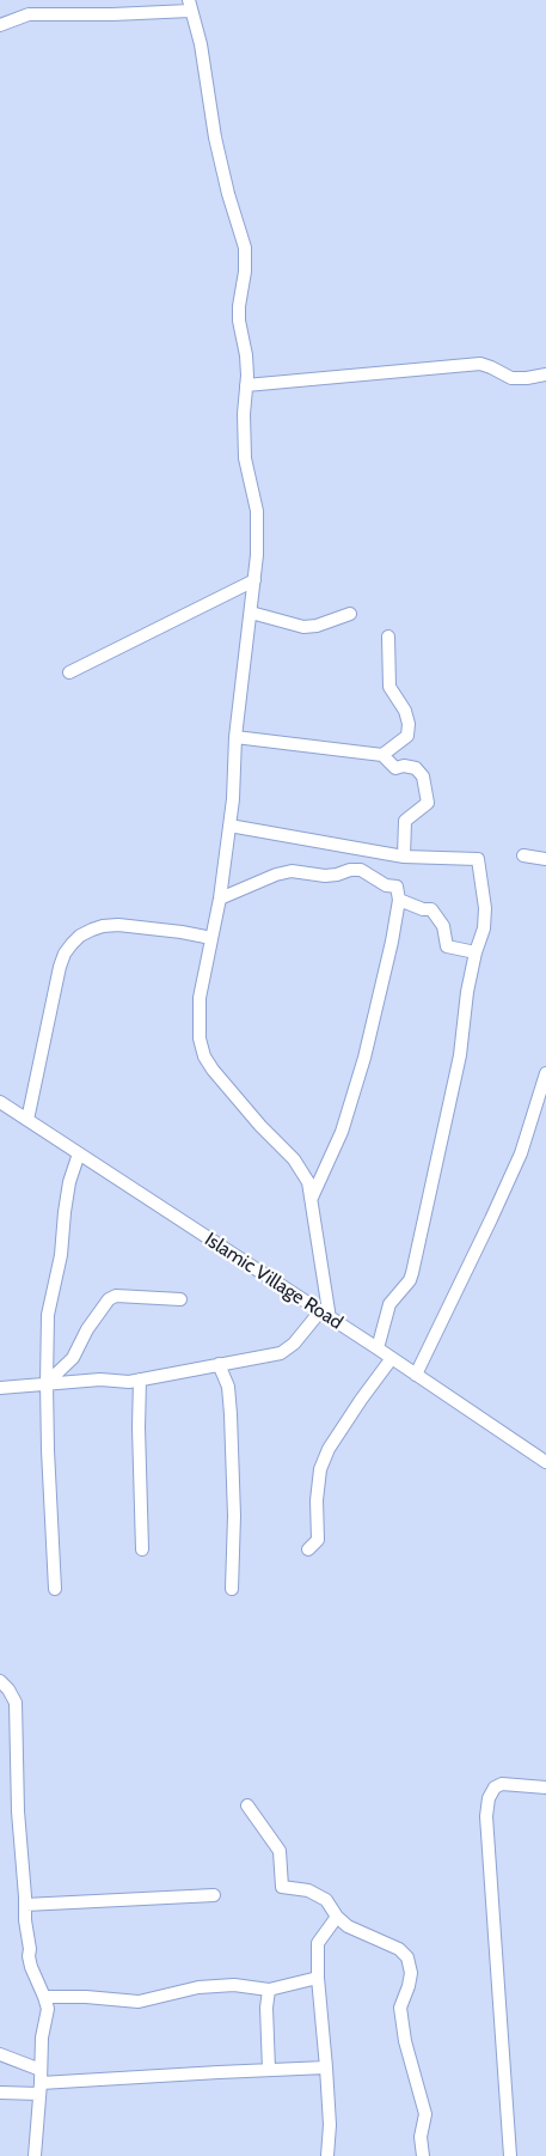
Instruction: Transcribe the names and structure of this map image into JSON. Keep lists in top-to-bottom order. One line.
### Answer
{"streets":{"street":["Islamic Village Road"]}}
